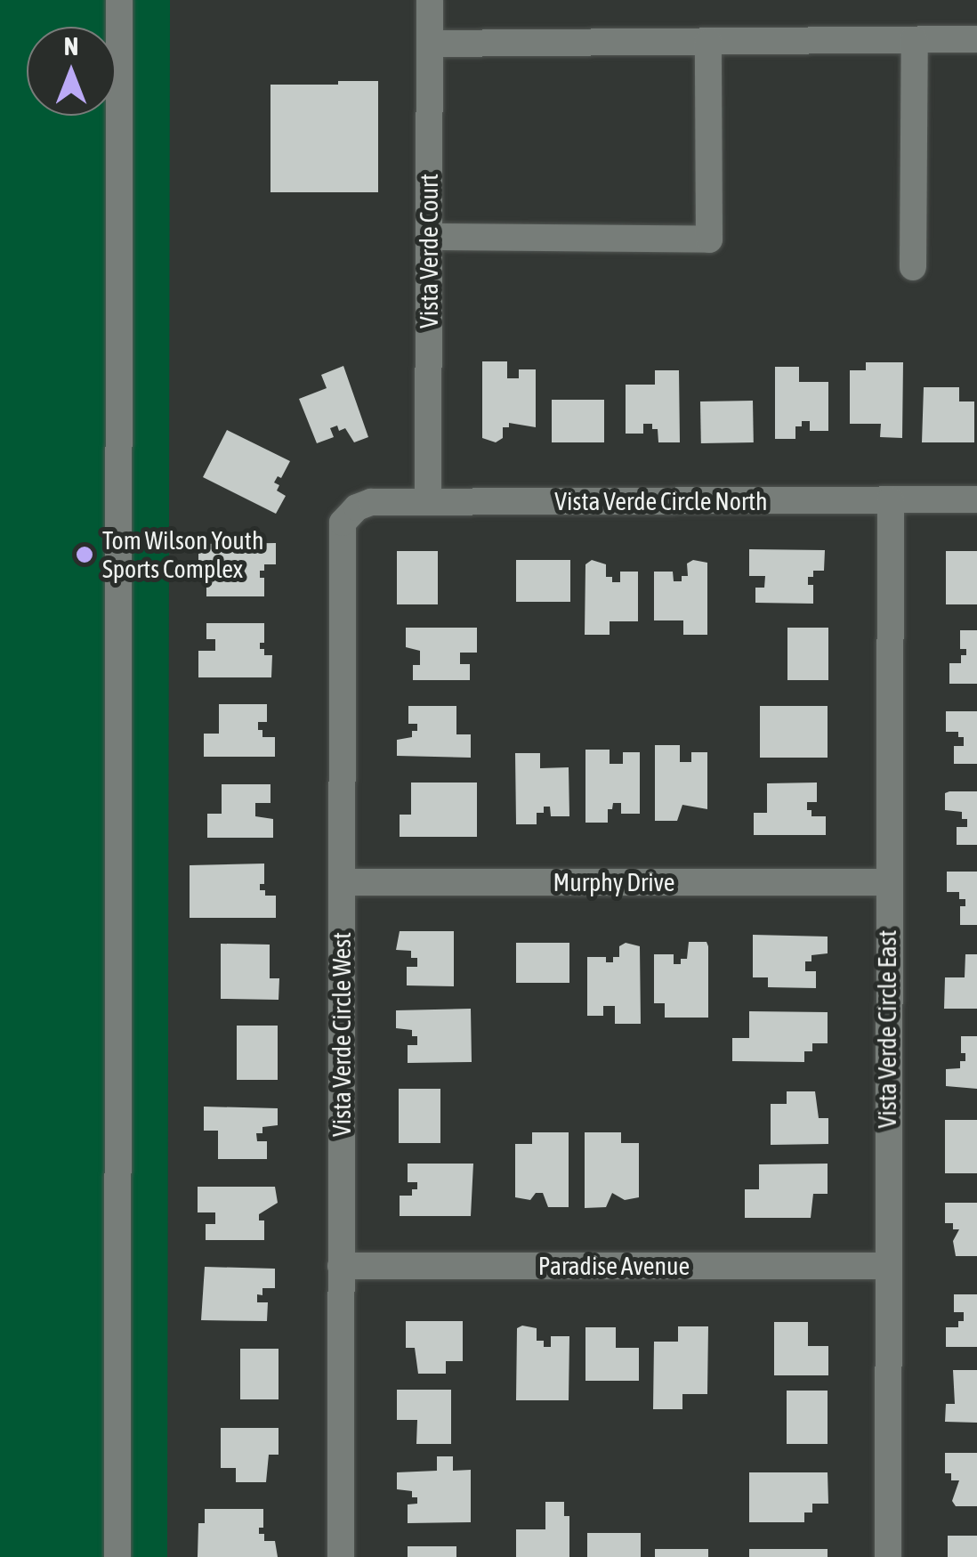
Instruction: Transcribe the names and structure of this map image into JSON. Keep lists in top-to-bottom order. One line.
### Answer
{"streets":{"street":["Vista Verde Court","Vista Verde Circle North","Murphy Drive","Vista Verde Circle East","Vista Verde Circle West","Paradise Avenue"]},"crossings":[["Vista Verde Court","Vista Verde Circle North"],["Vista Verde Circle North","Vista Verde Circle East"],["Vista Verde Circle North","Vista Verde Circle West"],["Murphy Drive","Vista Verde Circle East"],["Murphy Drive","Vista Verde Circle West"],["Vista Verde Circle East","Paradise Avenue"],["Vista Verde Circle West","Paradise Avenue"]],"places":["Tom Wilson Youth Sports Complex"],"north":"top"}
